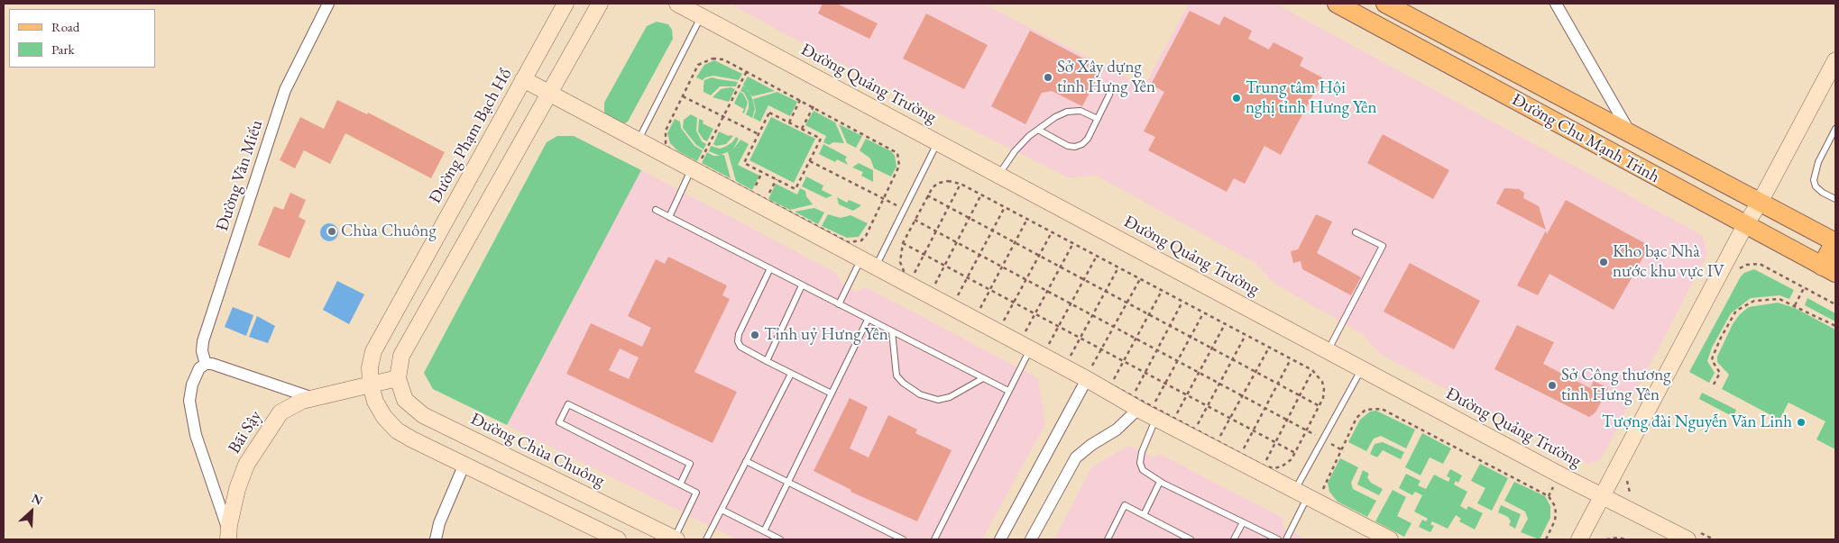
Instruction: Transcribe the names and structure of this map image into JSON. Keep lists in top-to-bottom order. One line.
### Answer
{"streets":{"main road":["Đường Chu Mạnh Trinh"],"street":["Đường Quảng Trường","Đường Phạm Bạch Hổ","Đường Văn Miếu","Bãi Sậy","Đường Chùa Chuông"]},"crossings":[["Đường Phạm Bạch Hổ","Bãi Sậy"],["Bãi Sậy","Đường Chùa Chuông"]],"places":["Sở Xây dựng tỉnh Hưng Yên","Trung tâm Hội nghị tỉnh Hưng Yên","Chùa Chuông","Kho bạc Nhà nước khu vực IV","Tỉnh uỷ Hưng Yên","Sở Công thương tỉnh Hưng Yên","Tượng đài Nguyễn Văn Linh"],"legend":["Road","Park"],"north":"top right"}
